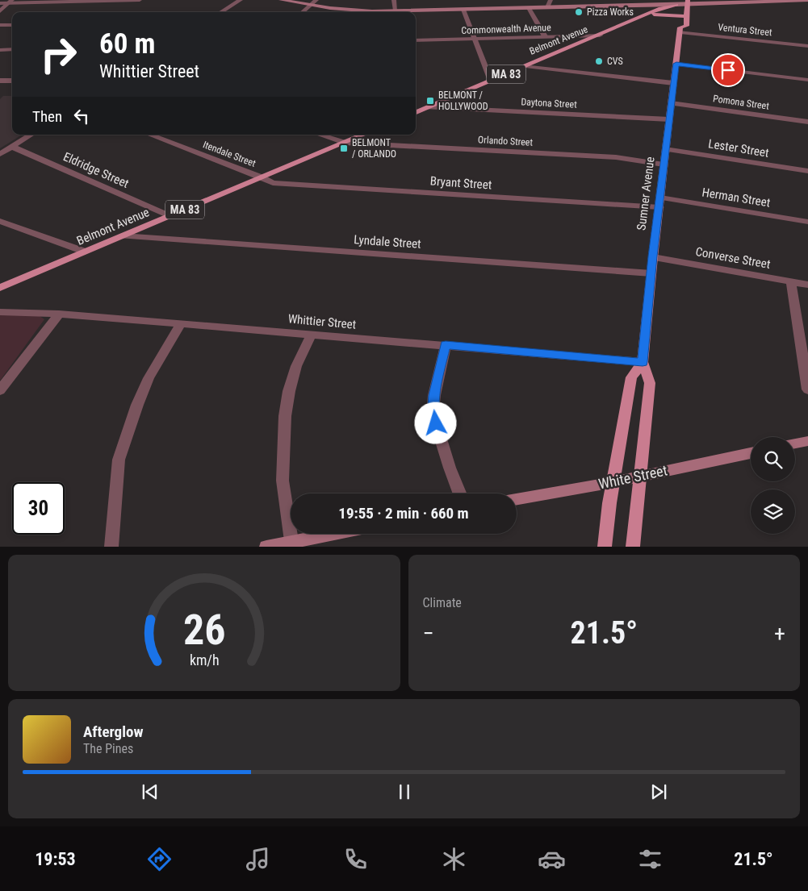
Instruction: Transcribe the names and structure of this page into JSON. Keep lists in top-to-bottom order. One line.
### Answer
{"streets":{"main road":["Belmont Avenue","MA 83","Sumner Avenue","White Street"],"street":["Commonwealth Avenue","Ventura Street","Pomona Street","Daytona Street","Orlando Street","Lester Street","Itendale Street","Eldridge Street","Bryant Street","Herman Street","Lyndale Street","Converse Street","Whittier Street"]},"crossings":[["Commonwealth Avenue","Belmont Avenue"],["Ventura Street","Sumner Avenue"],["Belmont Avenue","Daytona Street"],["Belmont Avenue","Orlando Street"],["Belmont Avenue","Itendale Street"],["Belmont Avenue","Eldridge Street"],["Belmont Avenue","Bryant Street"],["Belmont Avenue","Sumner Avenue"],["Belmont Avenue","Lyndale Street"],["Pomona Street","Sumner Avenue"],["Daytona Street","Sumner Avenue"],["Orlando Street","Sumner Avenue"],["Lester Street","Sumner Avenue"],["Itendale Street","Bryant Street"],["Bryant Street","Sumner Avenue"],["Sumner Avenue","Herman Street"],["Sumner Avenue","Lyndale Street"],["Sumner Avenue","Converse Street"],["Sumner Avenue","Whittier Street"],["Sumner Avenue","White Street"]],"places":{"other":["Pizza Works","CVS"],"transit":["BELMONT / HOLLYWOOD","BELMONT / ORLANDO"]},"page":{"turn":["60 m","Whittier Street"],"then":"Then","limit":"30","trip":"19:55 · 2 min · 660 m","tile":"Climate","heat":["−","21.5°","+"],"song":["Afterglow","The Pines"],"tabs":["19:53","21.5°"],"gauge":["26","km/h"]}}
